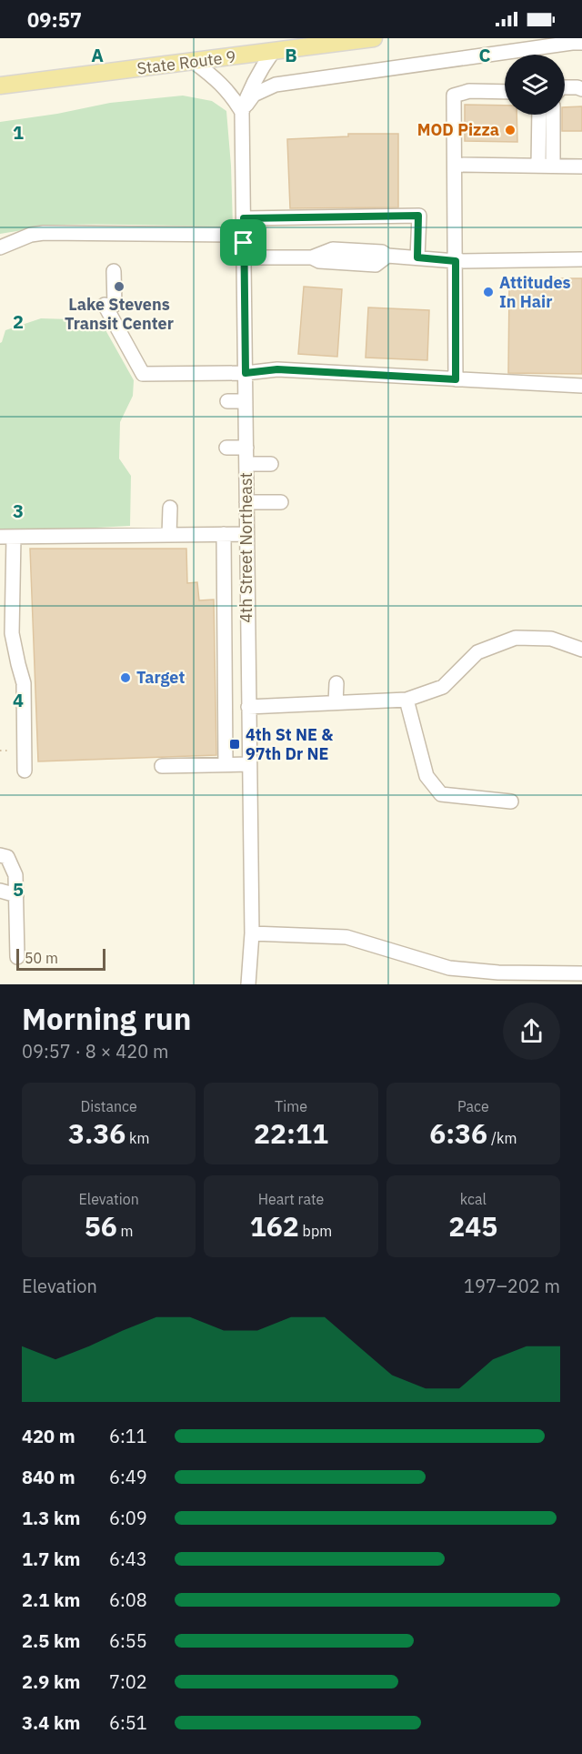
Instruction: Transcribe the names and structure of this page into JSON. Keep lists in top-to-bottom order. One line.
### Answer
{"streets":{"main road":["State Route 9"],"street":["4th Street Northeast"]},"places":{"other":["MOD Pizza","Lake Stevens Transit Center","Attitudes In Hair","Target"],"transit":["4th St NE & 97th Dr NE"]},"scale_bar":"50 m","page":{"status":"09:57","scale":"50 m","heading":["Morning run","09:57 · 8 × 420 m"],"stats":[["Distance","3.36 km"],["Time","22:11"],["Pace","6:36 /km"],["Elevation","56 m"],["Heart rate","162 bpm"],["kcal","245"]],"chart":["Elevation","197–202 m"],"list":[{"name":"420 m","note":"6:11"},{"name":"840 m","note":"6:49"},{"name":"1.3 km","note":"6:09"},{"name":"1.7 km","note":"6:43"},{"name":"2.1 km","note":"6:08"},{"name":"2.5 km","note":"6:55"},{"name":"2.9 km","note":"7:02"},{"name":"3.4 km","note":"6:51"}]},"grid":{"columns":["A","B","C"],"rows":["1","2","3","4","5"]}}
